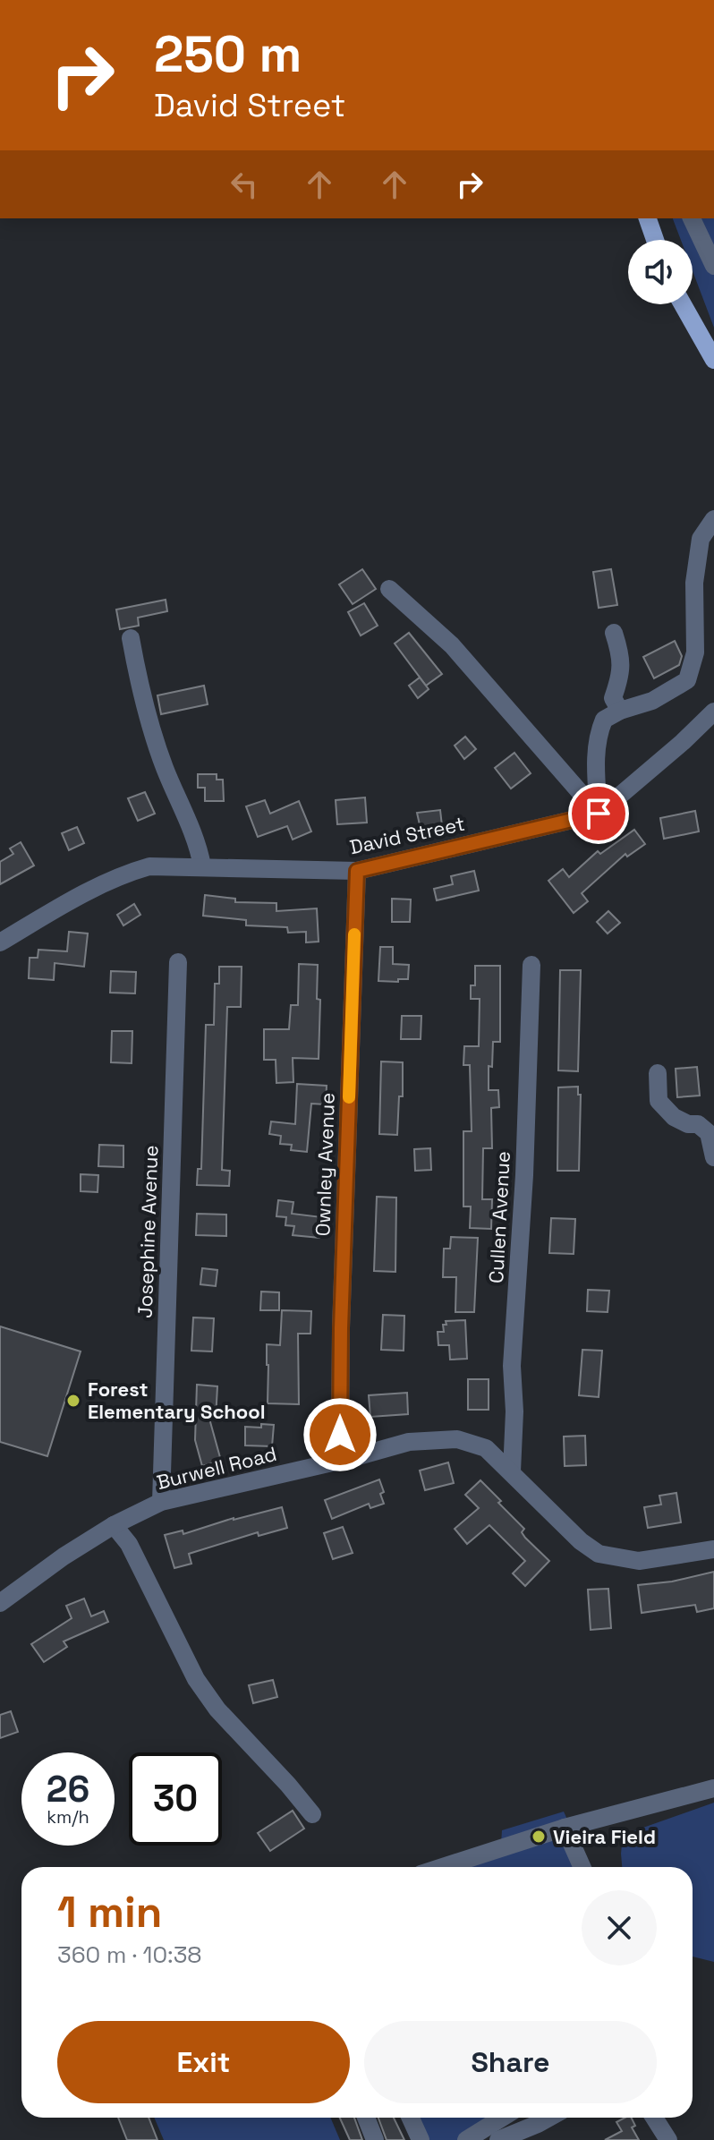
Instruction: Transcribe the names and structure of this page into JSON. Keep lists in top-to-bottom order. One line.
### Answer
{"streets":{"street":["David Street","Ownley Avenue","Cullen Avenue","Josephine Avenue","Burwell Road"]},"crossings":[["David Street","Ownley Avenue"],["Ownley Avenue","Burwell Road"],["Cullen Avenue","Burwell Road"],["Josephine Avenue","Burwell Road"]],"places":["Forest Elementary School","Vieira Field"],"page":{"turn":["250 m","David Street"],"speed":"26 km/h","limit":"30","heading":["1 min","360 m · 10:38"],"buttons":["Exit","Share"]}}
